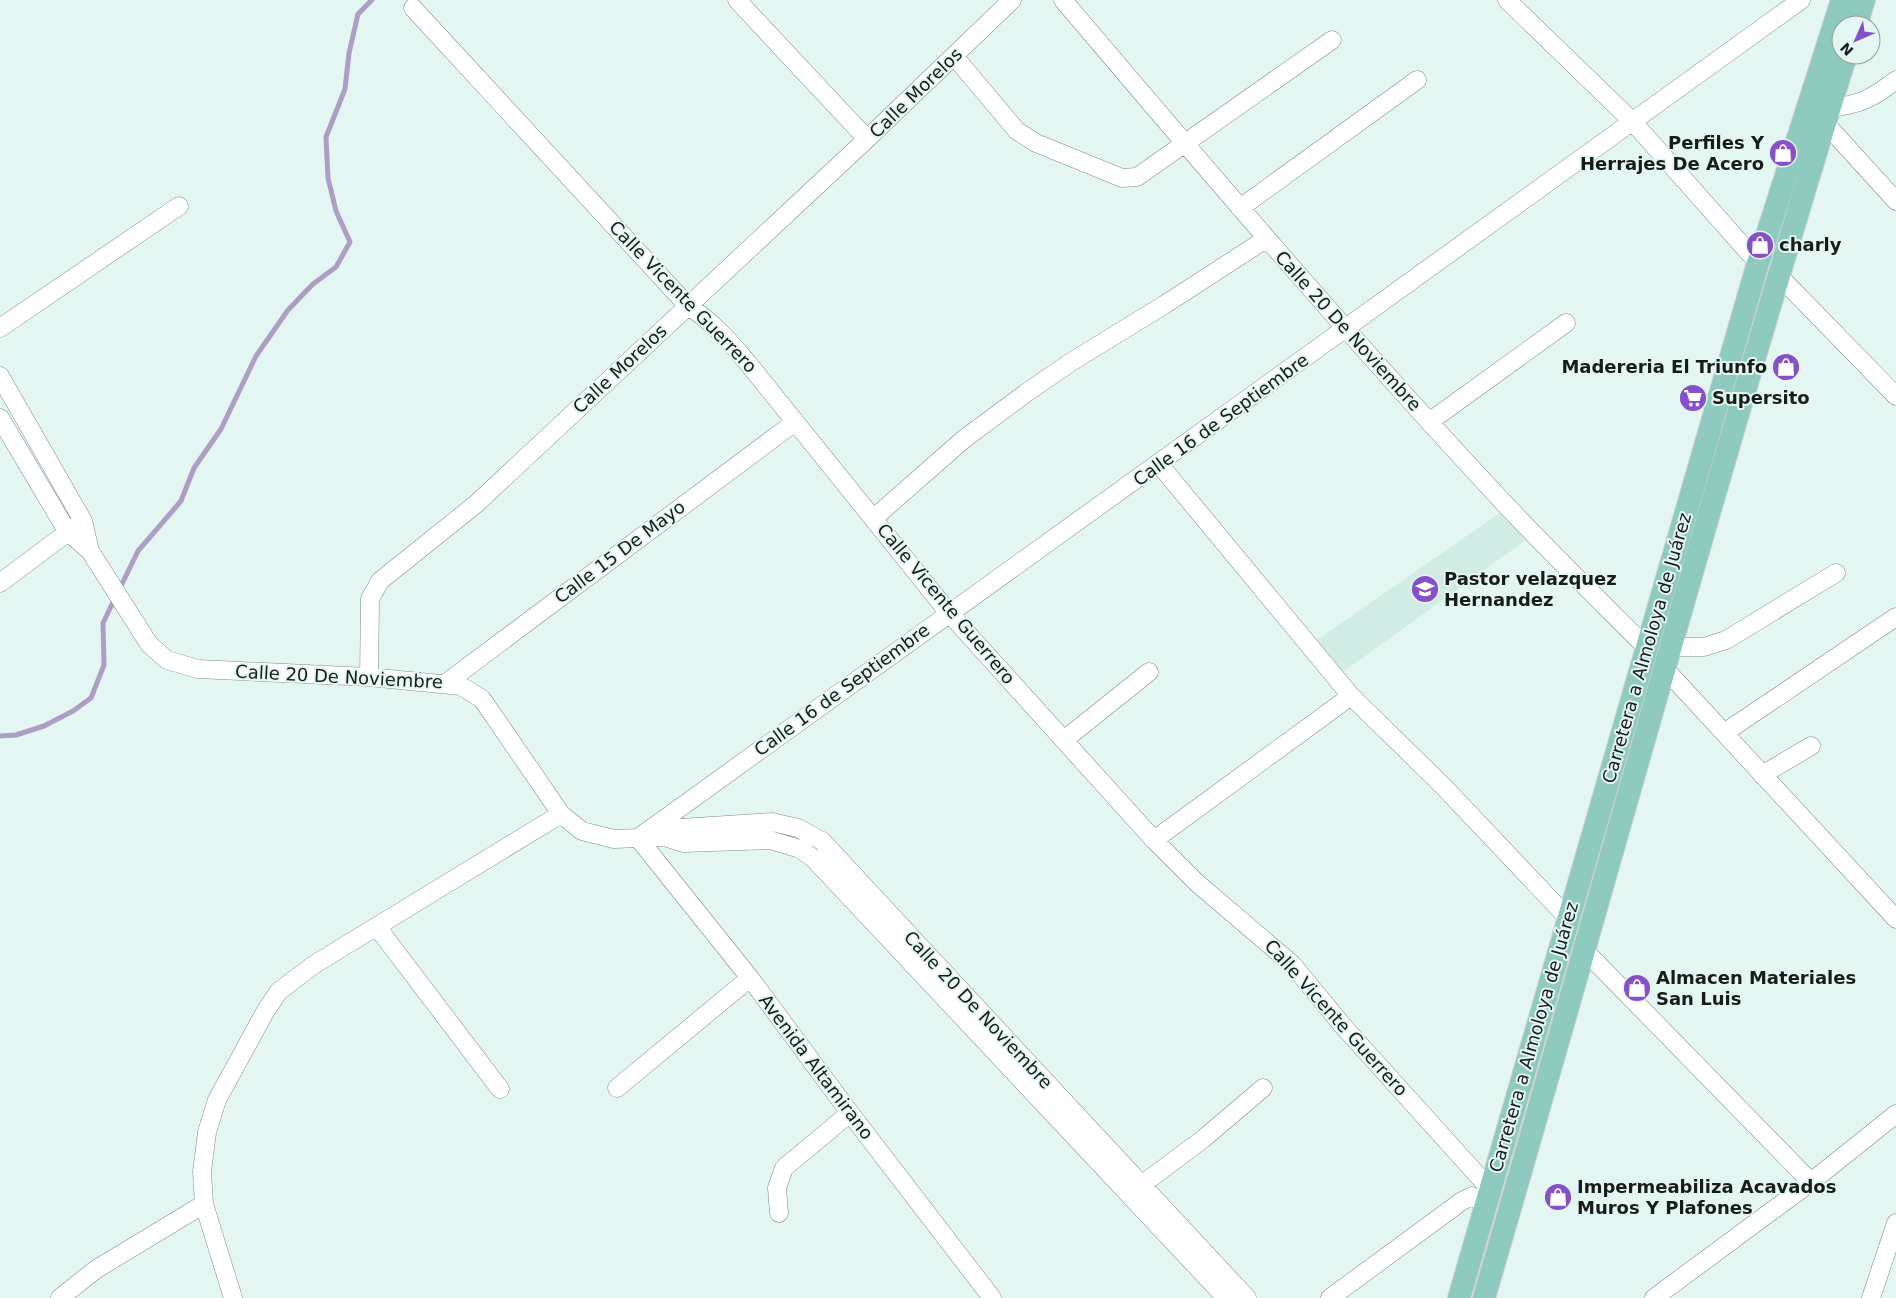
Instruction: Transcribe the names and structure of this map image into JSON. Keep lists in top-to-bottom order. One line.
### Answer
{"streets":{"main road":["Carretera a Almoloya de Juárez"],"street":["Calle Morelos","Calle Vicente Guerrero","Calle 20 De Noviembre","Calle 16 de Septiembre","Calle 15 De Mayo","Avenida Altamirano"]},"crossings":[["Calle Morelos","Calle Vicente Guerrero"],["Calle Morelos","Calle 20 De Noviembre"],["Calle Vicente Guerrero","Calle 16 de Septiembre"],["Calle Vicente Guerrero","Calle 15 De Mayo"],["Calle Vicente Guerrero","Carretera a Almoloya de Juárez"],["Calle 20 De Noviembre","Calle 16 de Septiembre"],["Calle 20 De Noviembre","Calle 15 De Mayo"],["Calle 20 De Noviembre","Carretera a Almoloya de Juárez"],["Calle 20 De Noviembre","Avenida Altamirano"],["Calle 16 de Septiembre","Avenida Altamirano"]],"places":{"shop":["Perfiles Y Herrajes De Acero","charly","Madereria El Triunfo","Almacen Materiales San Luis","Impermeabiliza Acavados Muros Y Plafones"],"supermarket":["Supersito"],"school or university":["Pastor velazquez Hernandez"]},"north":"bottom left"}
